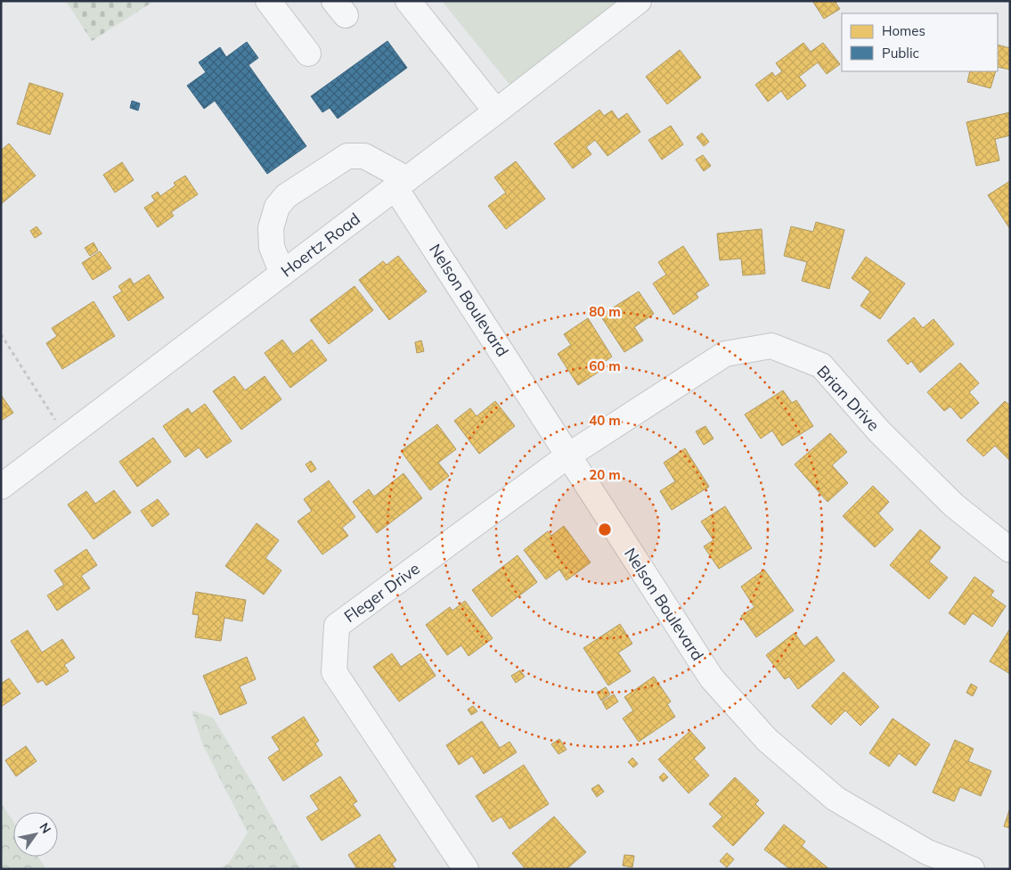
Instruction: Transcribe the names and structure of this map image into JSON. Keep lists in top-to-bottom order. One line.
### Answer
{"streets":{"street":["Hoertz Road","Nelson Boulevard","Brian Drive","Fleger Drive"]},"crossings":[["Hoertz Road","Nelson Boulevard"],["Nelson Boulevard","Brian Drive"],["Nelson Boulevard","Fleger Drive"],["Brian Drive","Fleger Drive"]],"legend":["Homes","Public"],"north":"top right","rings":["80 m","60 m","40 m","20 m"]}
